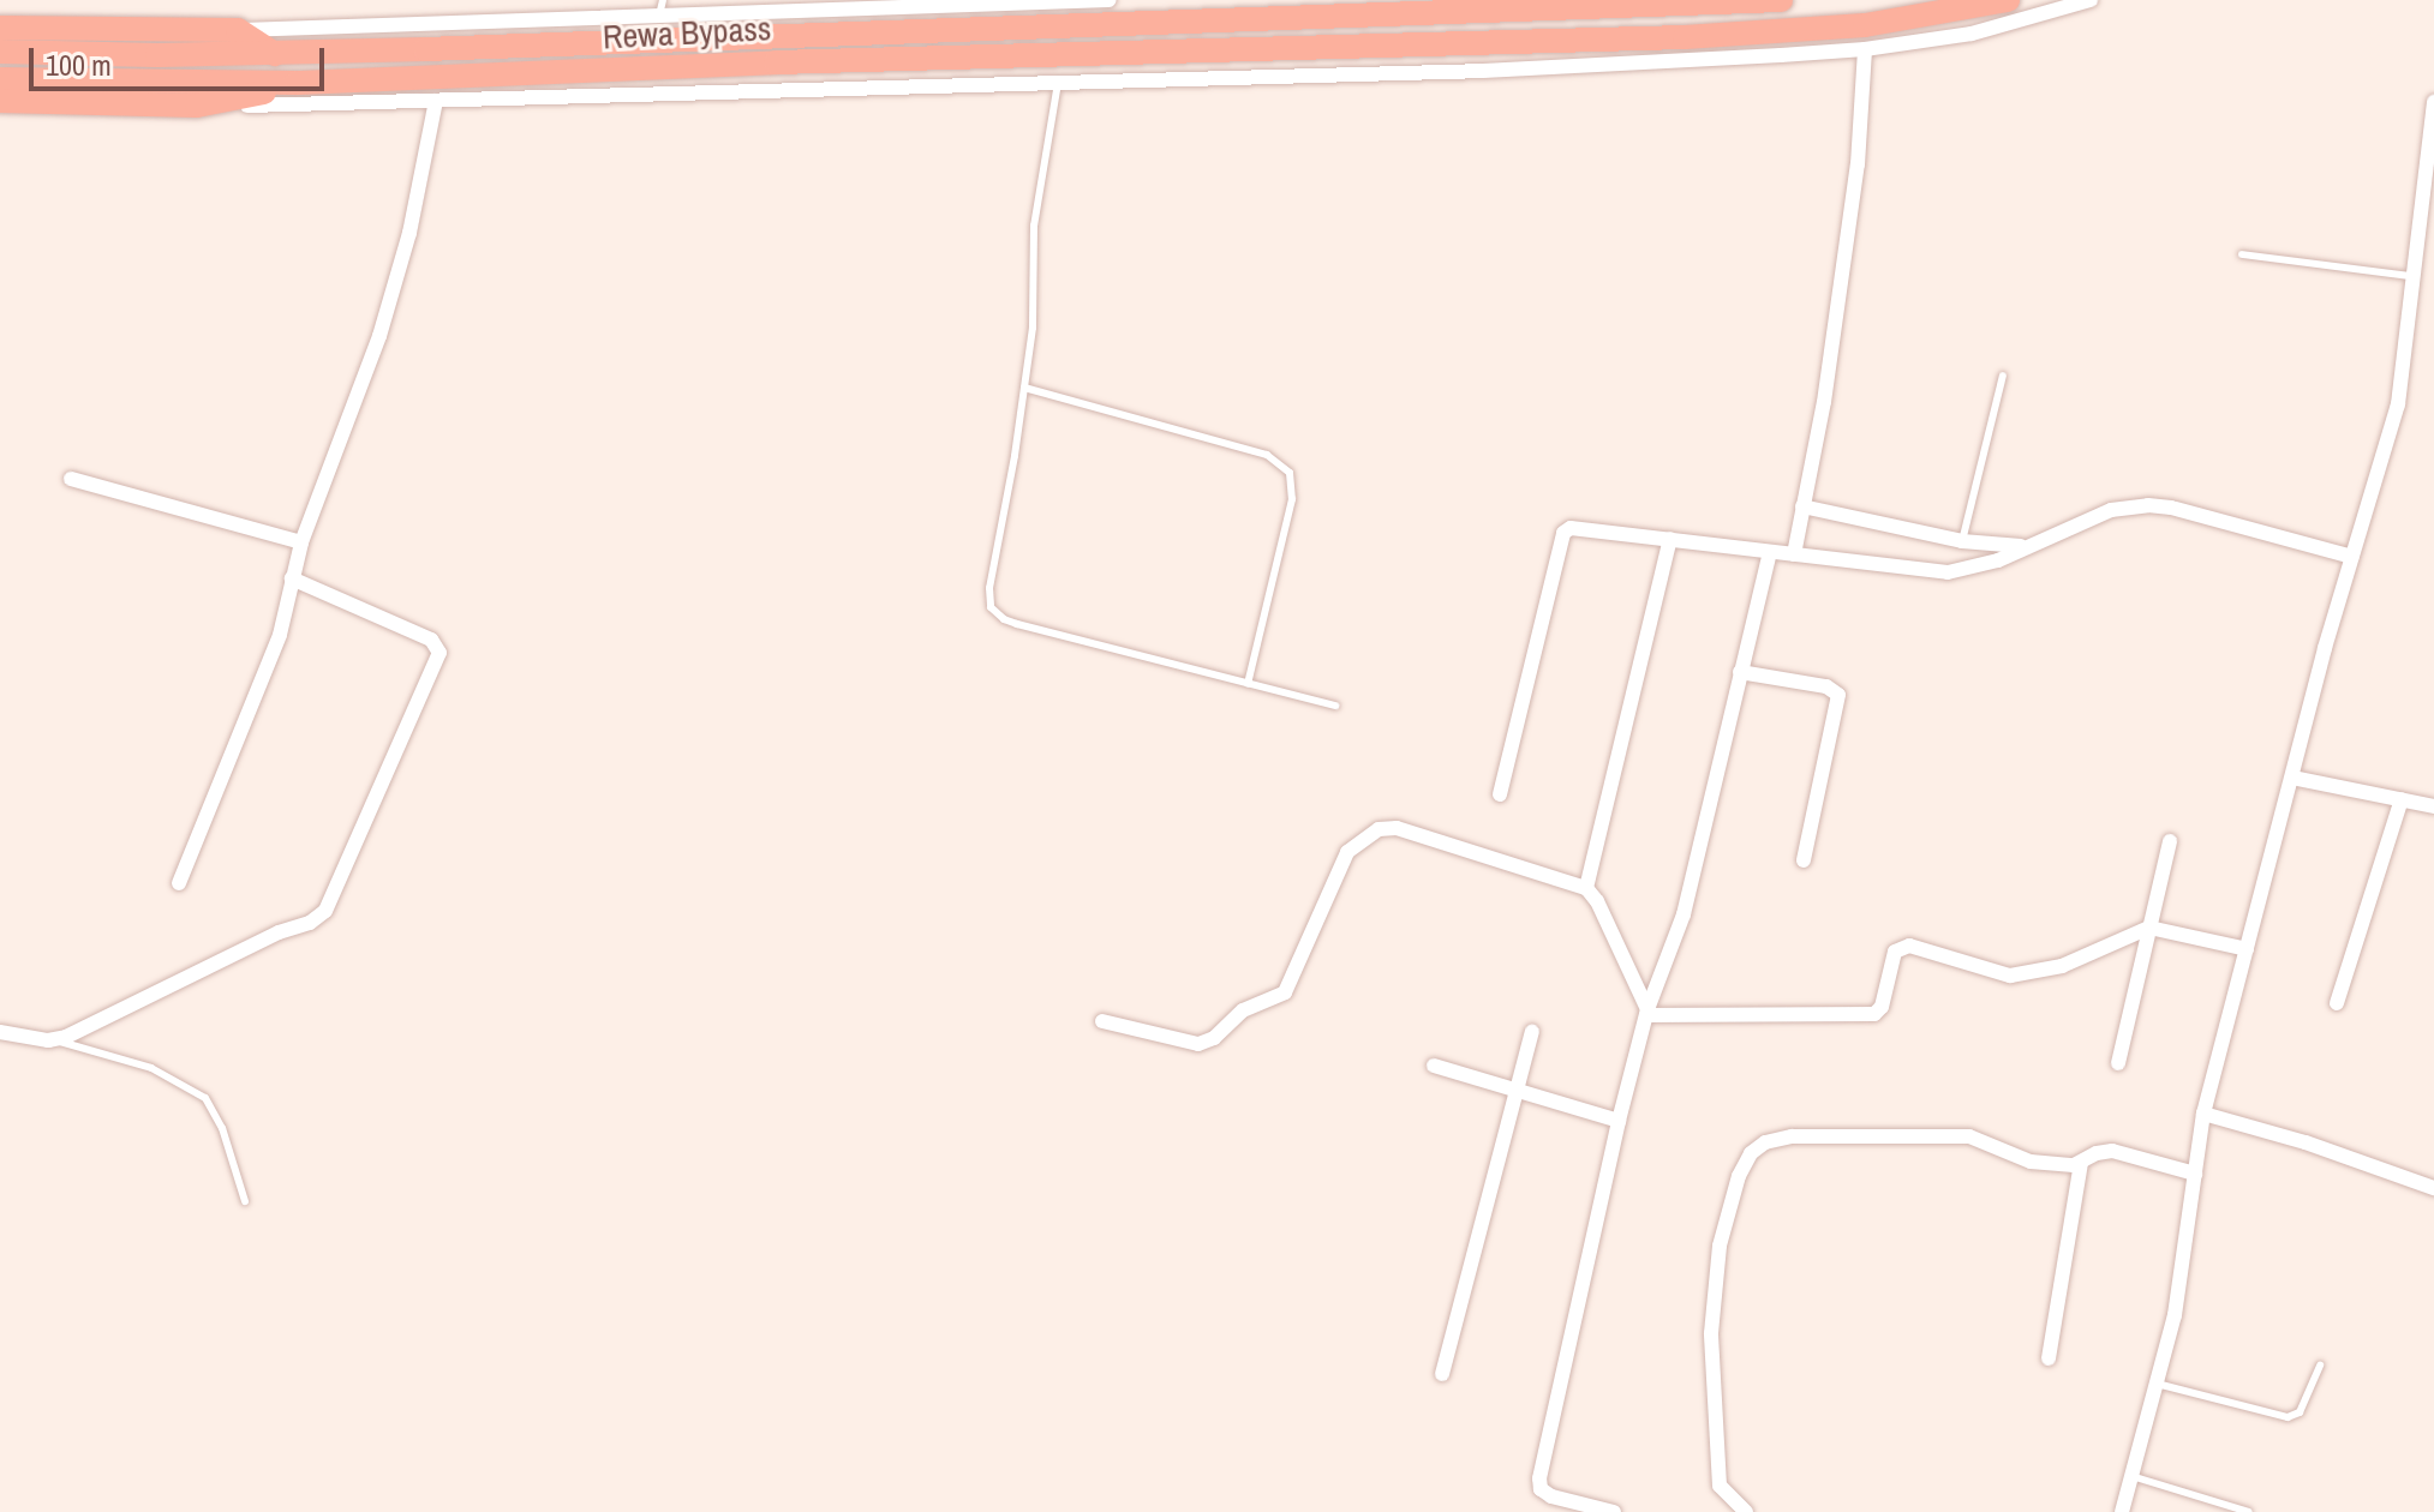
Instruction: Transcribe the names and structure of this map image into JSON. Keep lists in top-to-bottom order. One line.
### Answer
{"streets":{"highway":["Rewa Bypass"]},"scale_bar":"100 m"}
